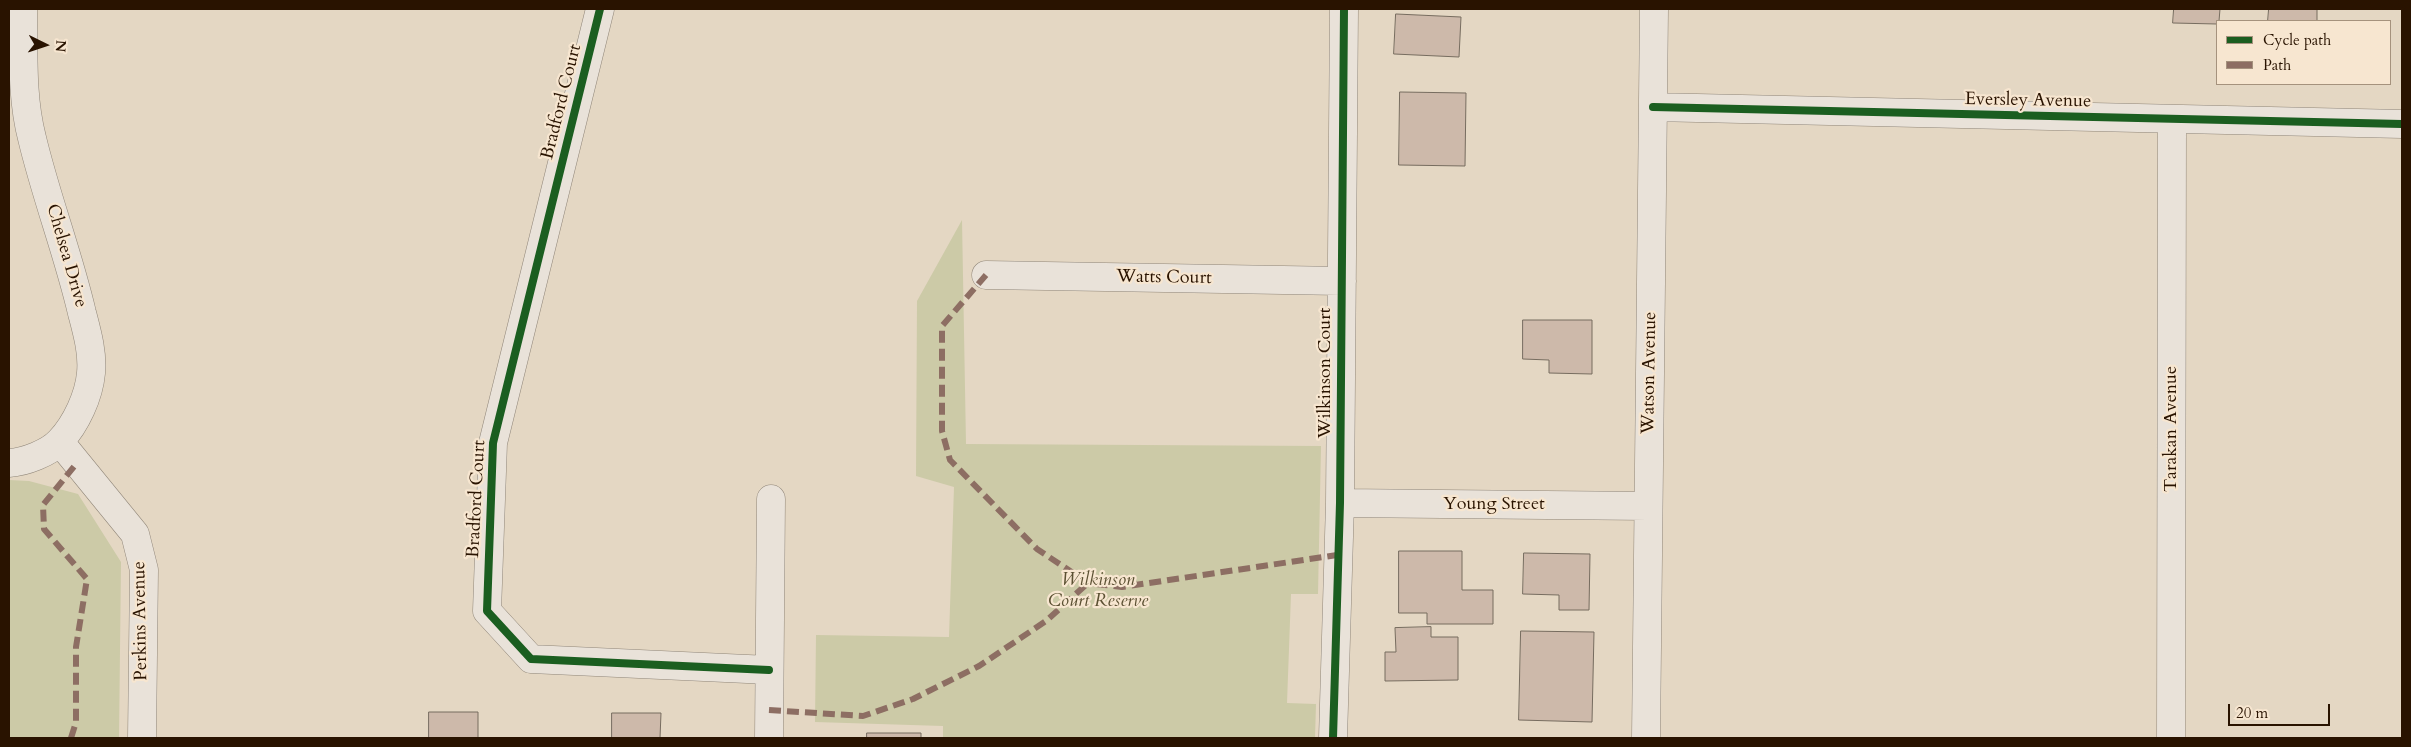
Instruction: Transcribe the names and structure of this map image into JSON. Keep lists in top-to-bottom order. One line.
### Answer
{"streets":{"street":["Eversley Avenue","Bradford Court","Chelsea Drive","Watts Court","Wilkinson Court","Watson Avenue","Tarakan Avenue","Young Street","Perkins Avenue"]},"crossings":[["Eversley Avenue","Watson Avenue"],["Eversley Avenue","Tarakan Avenue"],["Chelsea Drive","Perkins Avenue"],["Watts Court","Wilkinson Court"],["Wilkinson Court","Young Street"],["Watson Avenue","Young Street"]],"parks":["Wilkinson Court Reserve"],"legend":["Cycle path","Path"],"scale_bar":"20 m","north":"right"}
